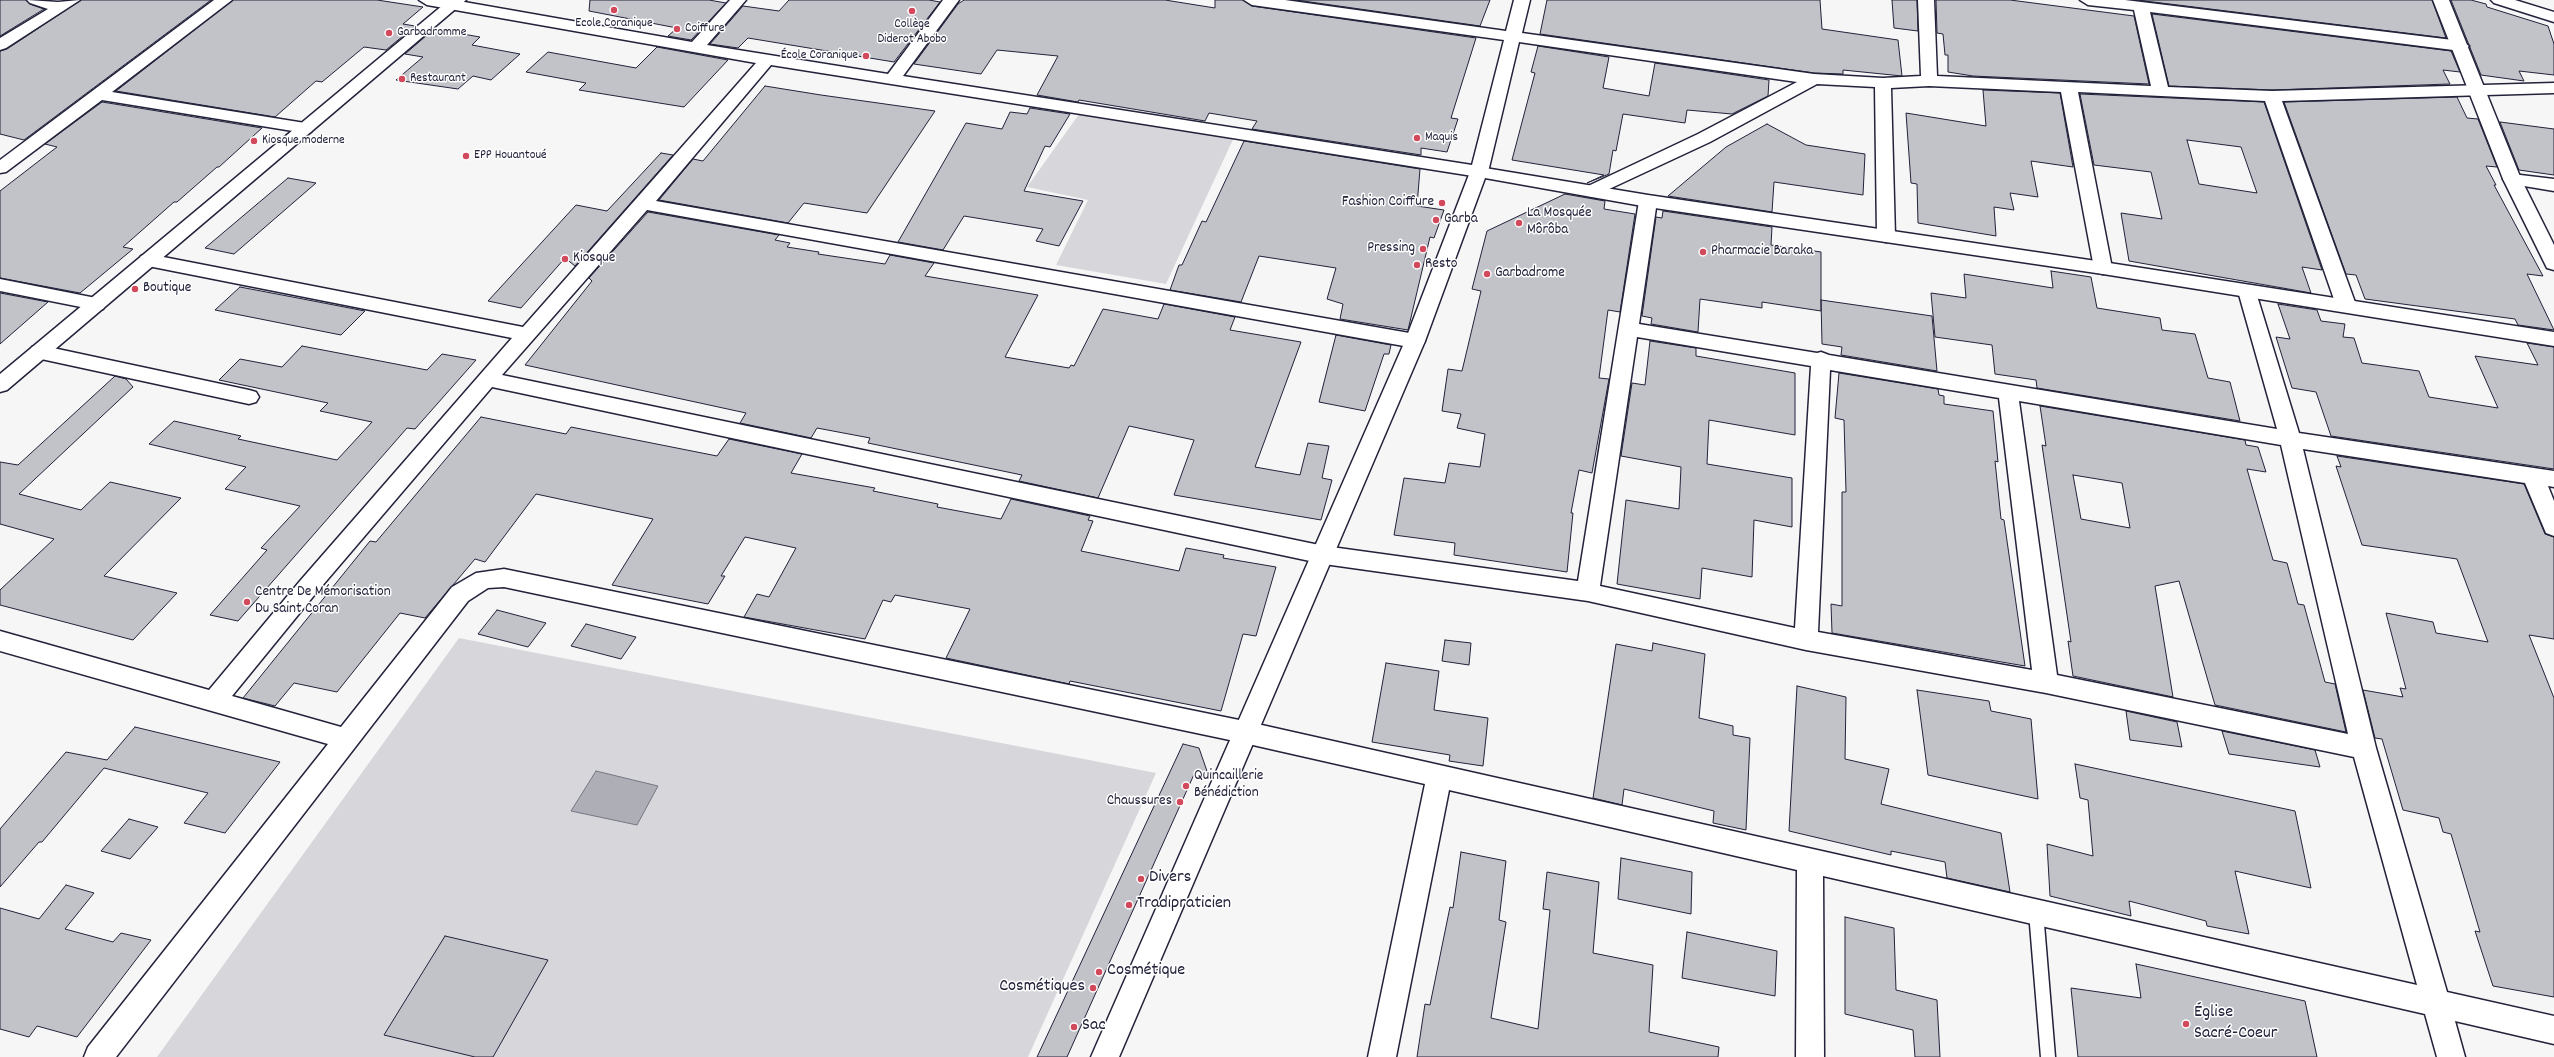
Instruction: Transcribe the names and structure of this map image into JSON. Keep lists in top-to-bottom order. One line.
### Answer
{"places":["Ecole Coranique","Collège Diderot Abobo","Coiffure","Garbadromme","École Coranique","Restaurant","Maquis","Kiosque moderne","EPP Houantoué","Fashion Coiffure","Garba","La Mosquée Môrôba","Pressing","Pharmacie Baraka","Kiosque","Resto","Garbadrome","Boutique","Centre De Mémorisation Du Saint Coran","Quincaillerie Bénédiction","Chaussures","Divers","Tradipraticien","Cosmétique","Cosmétiques","Église Sacré-Coeur","Sac"]}
